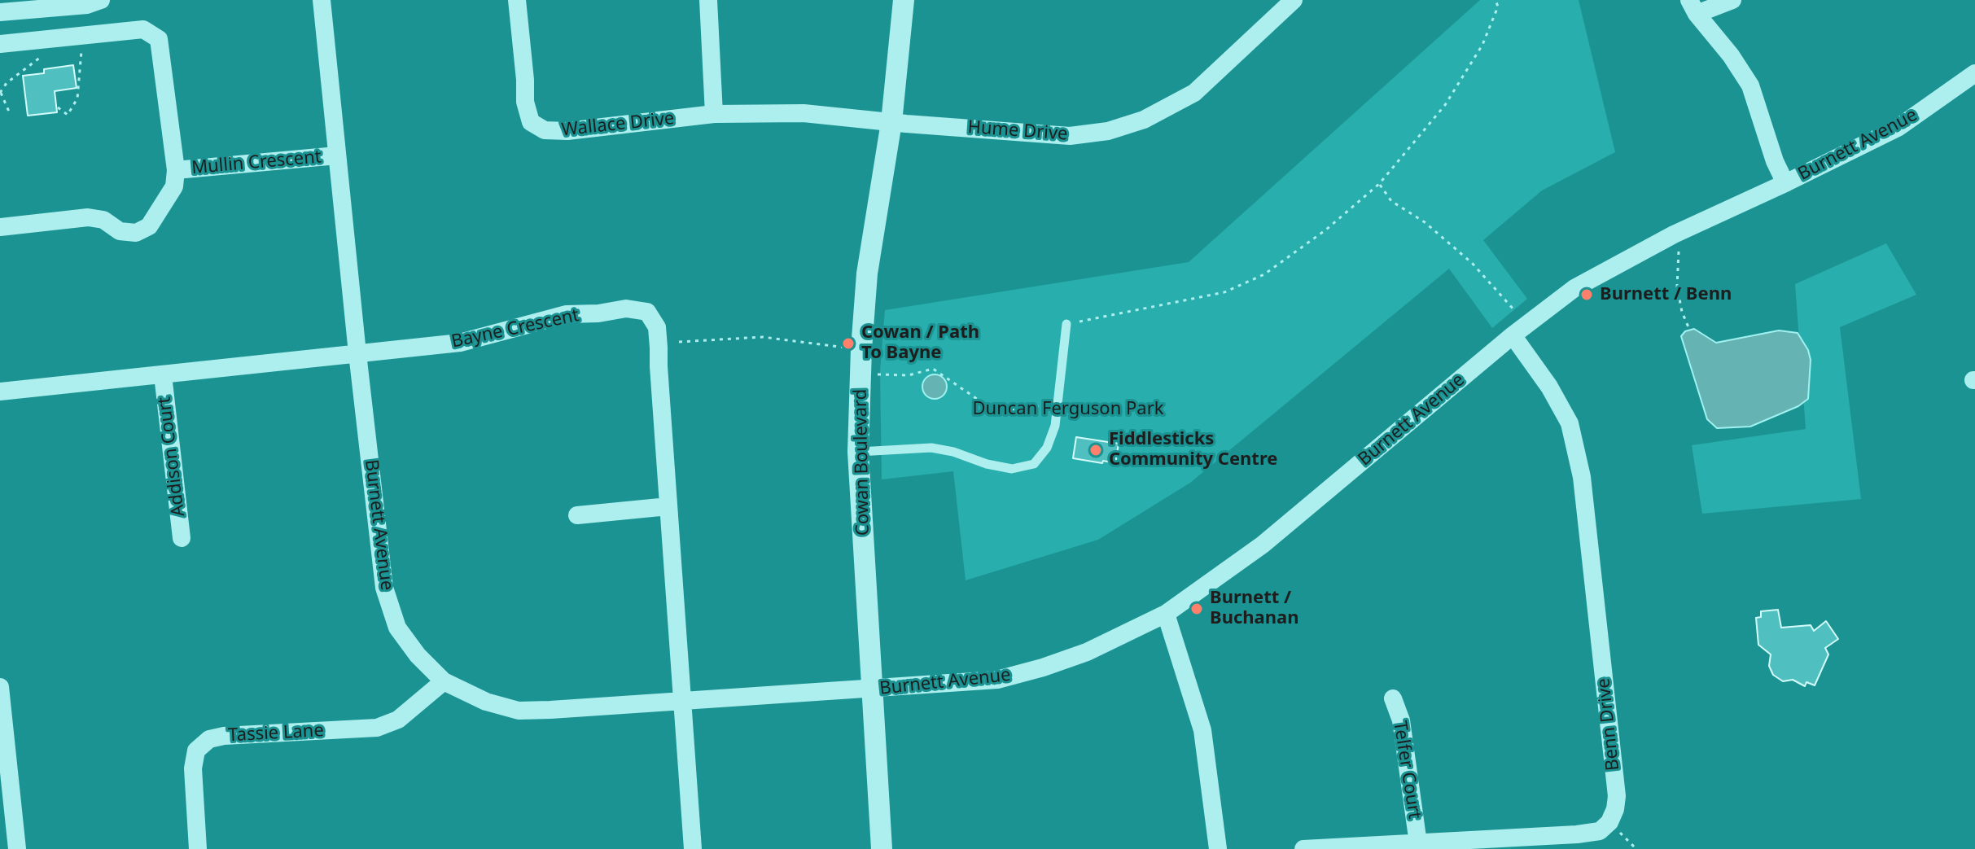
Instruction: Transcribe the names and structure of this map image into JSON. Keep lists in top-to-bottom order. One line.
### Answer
{"streets":{"street":["Wallace Drive","Hume Drive","Burnett Avenue","Mullin Crescent","Bayne Crescent","Addison Court","Cowan Boulevard","Benn Drive","Tassie Lane","Telfer Court"]},"crossings":[["Wallace Drive","Hume Drive"],["Wallace Drive","Cowan Boulevard"],["Hume Drive","Cowan Boulevard"],["Burnett Avenue","Mullin Crescent"],["Burnett Avenue","Bayne Crescent"],["Burnett Avenue","Cowan Boulevard"],["Burnett Avenue","Benn Drive"],["Burnett Avenue","Tassie Lane"],["Bayne Crescent","Addison Court"]],"parks":["Duncan Ferguson Park"],"places":["Burnett / Benn","Cowan / Path To Bayne","Fiddlesticks Community Centre","Burnett / Buchanan"]}
